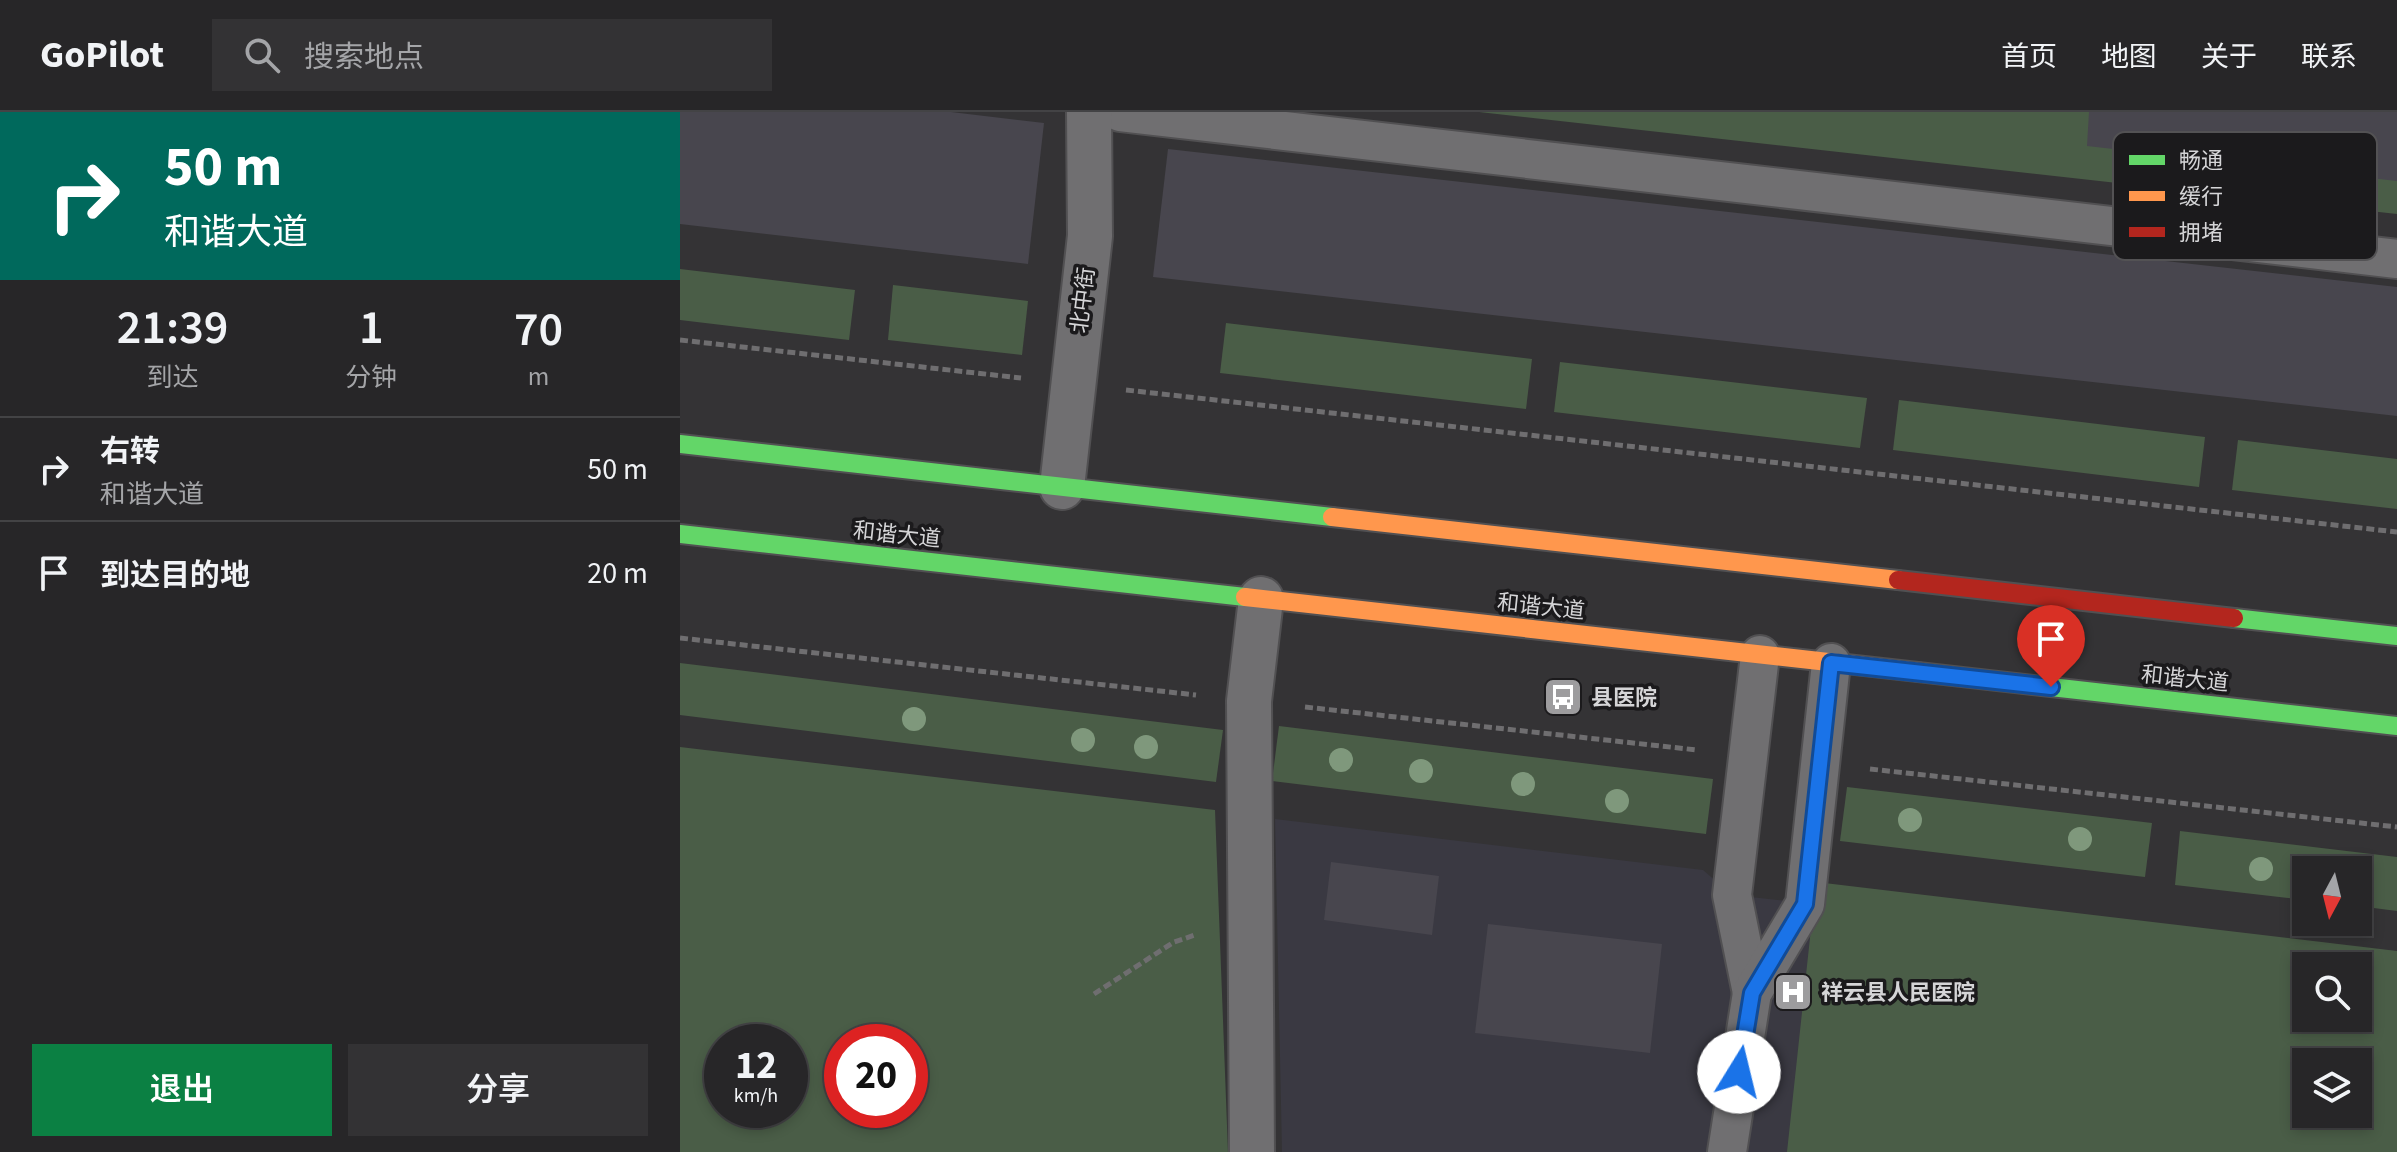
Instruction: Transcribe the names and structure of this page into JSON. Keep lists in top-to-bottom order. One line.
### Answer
{"streets":{"main road":["和谐大道"],"street":["北中街"]},"places":{"bus stop":["县医院"],"hospital":["祥云县人民医院"]},"legend":["畅通","缓行","拥堵"],"north":"bottom","page":{"header":"GoPilot","search":"搜索地点","nav":["首页","地图","关于","联系"],"turn":["50 m","和谐大道"],"eta":["21:39","到达","1","分钟","70","m"],"list":[{"name":"右转","note":"和谐大道","value":"50 m"},{"name":"到达目的地","value":"20 m"}],"speed":"12 km/h","limit":"20","buttons":["退出","分享"]}}
